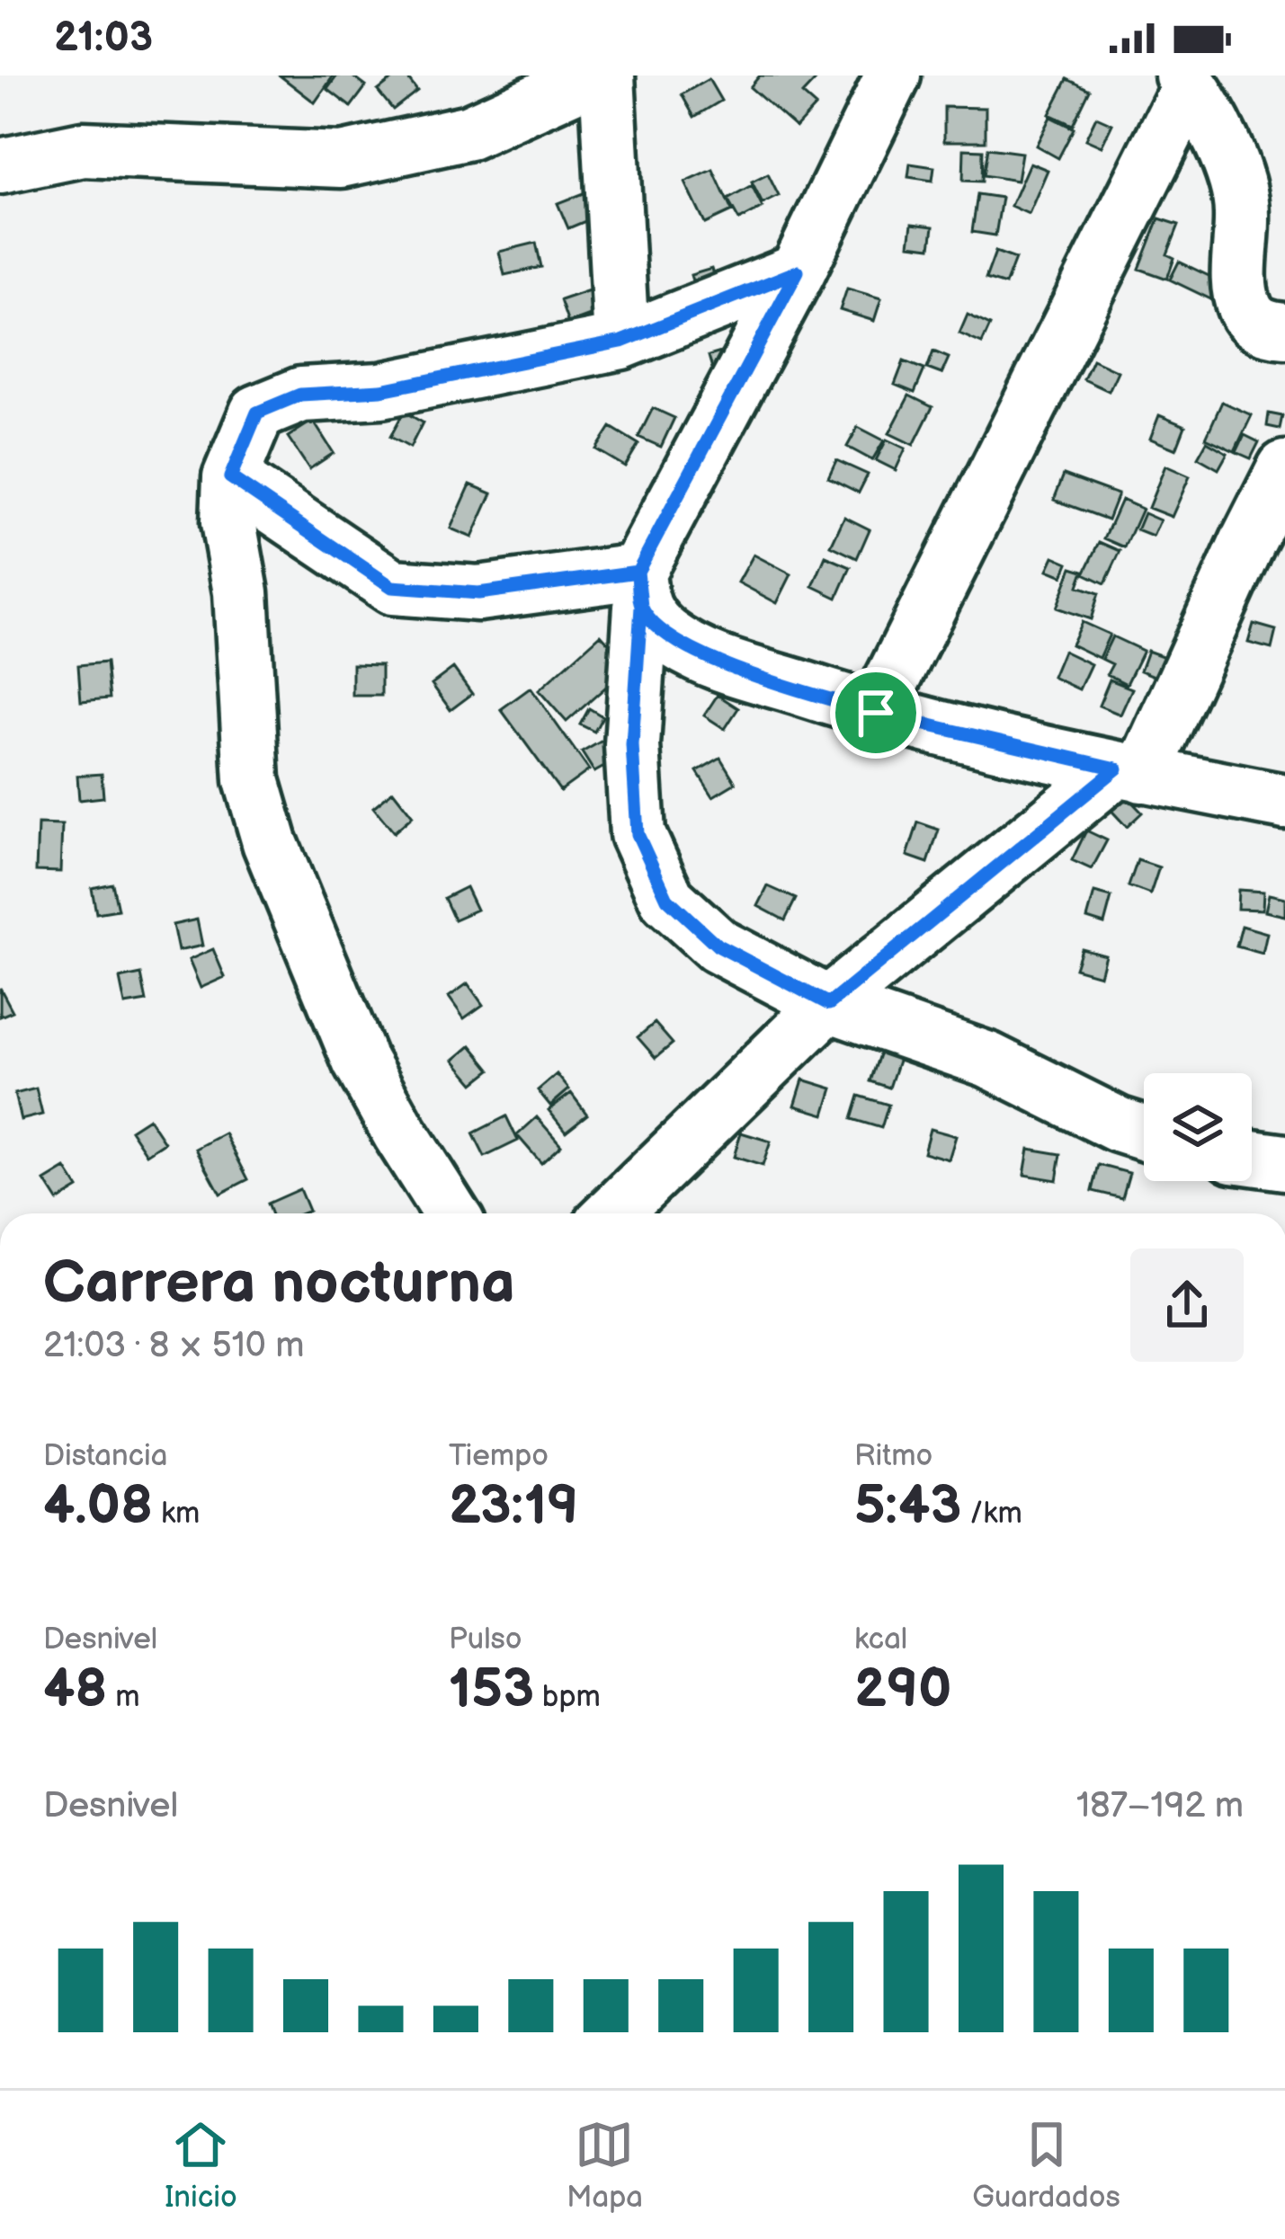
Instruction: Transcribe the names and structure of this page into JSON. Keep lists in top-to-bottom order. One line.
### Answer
{"page":{"status":"21:03","heading":["Carrera nocturna","21:03 · 8 × 510 m"],"stats":[["Distancia","4.08 km"],["Tiempo","23:19"],["Ritmo","5:43 /km"],["Desnivel","48 m"],["Pulso","153 bpm"],["kcal","290"]],"chart":["Desnivel","187–192 m"],"tabs":["Inicio","Mapa","Guardados"]}}
